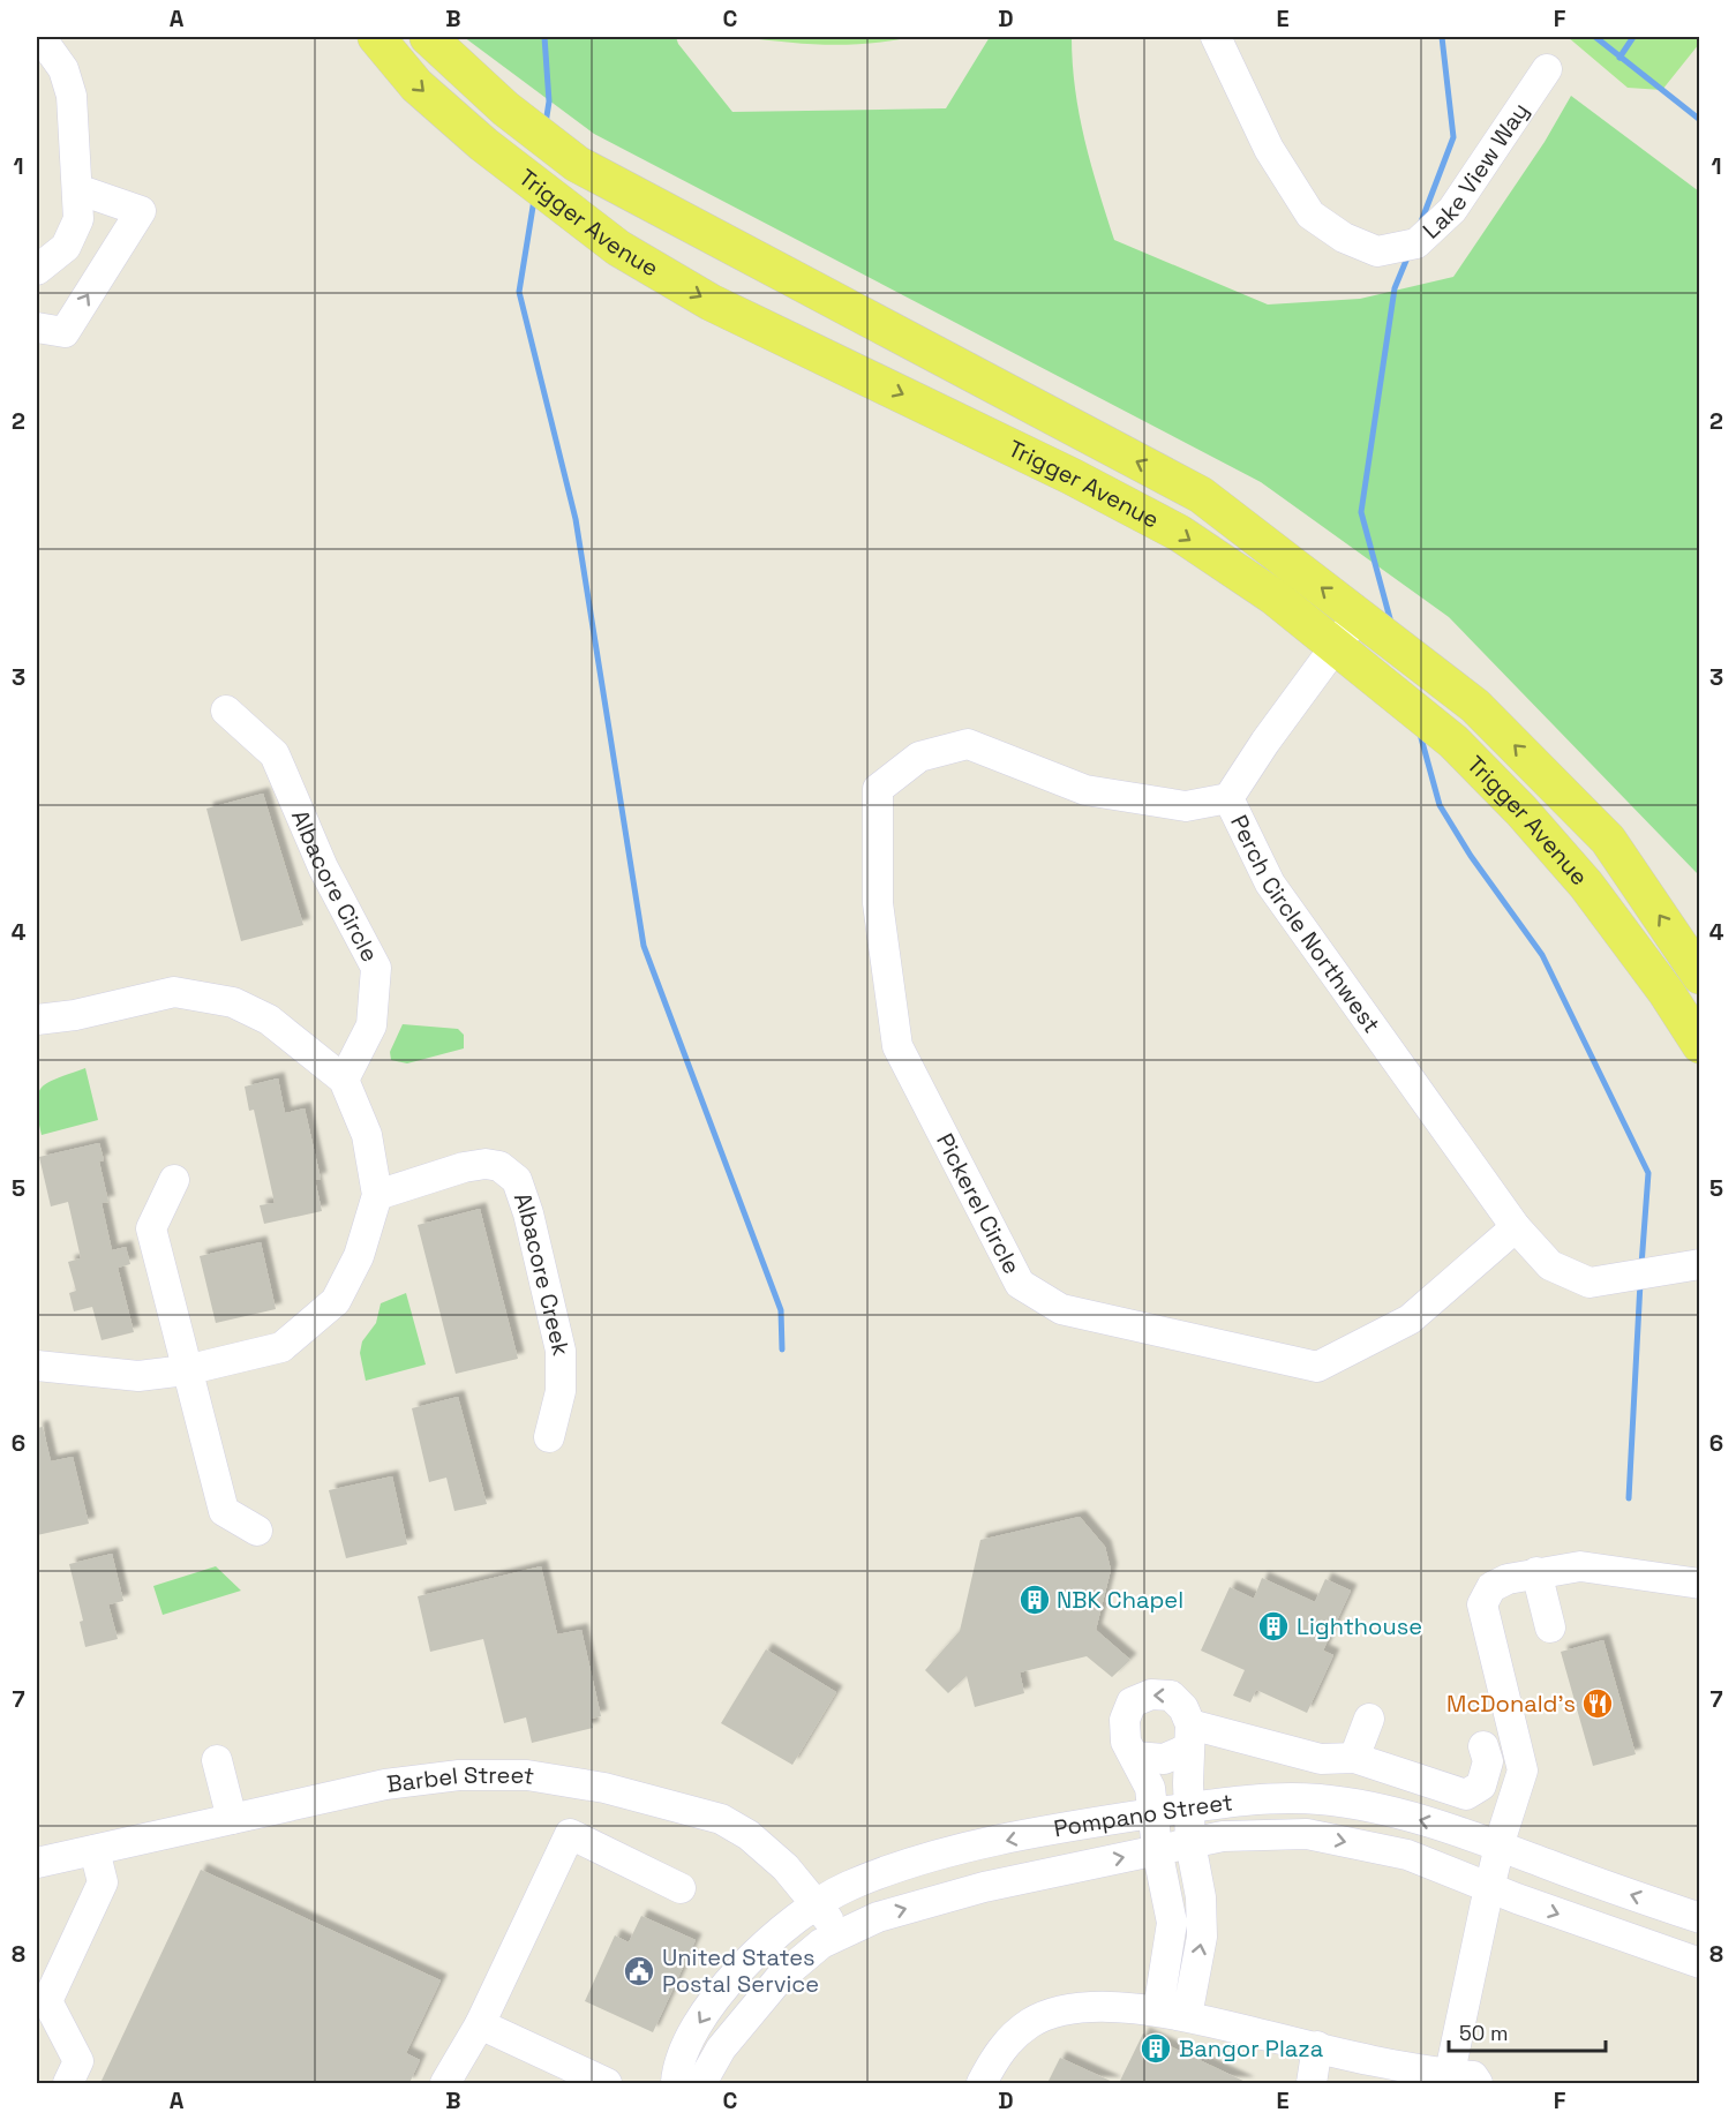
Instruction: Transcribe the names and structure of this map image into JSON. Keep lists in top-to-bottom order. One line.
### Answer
{"streets":{"main road":["Trigger Avenue"],"street":["Lake View Way","Albacore Circle","Perch Circle Northwest","Pickerel Circle","Albacore Creek","Barbel Street","Pompano Street"]},"crossings":[["Trigger Avenue","Perch Circle Northwest"],["Perch Circle Northwest","Pickerel Circle"],["Barbel Street","Pompano Street"]],"places":{"building":["NBK Chapel","Lighthouse","Bangor Plaza"],"restaurant":["McDonald's"],"public building":["United States Postal Service"]},"scale_bar":"50 m","grid":{"columns":["A","B","C","D","E","F"],"rows":["1","2","3","4","5","6","7","8"]}}
